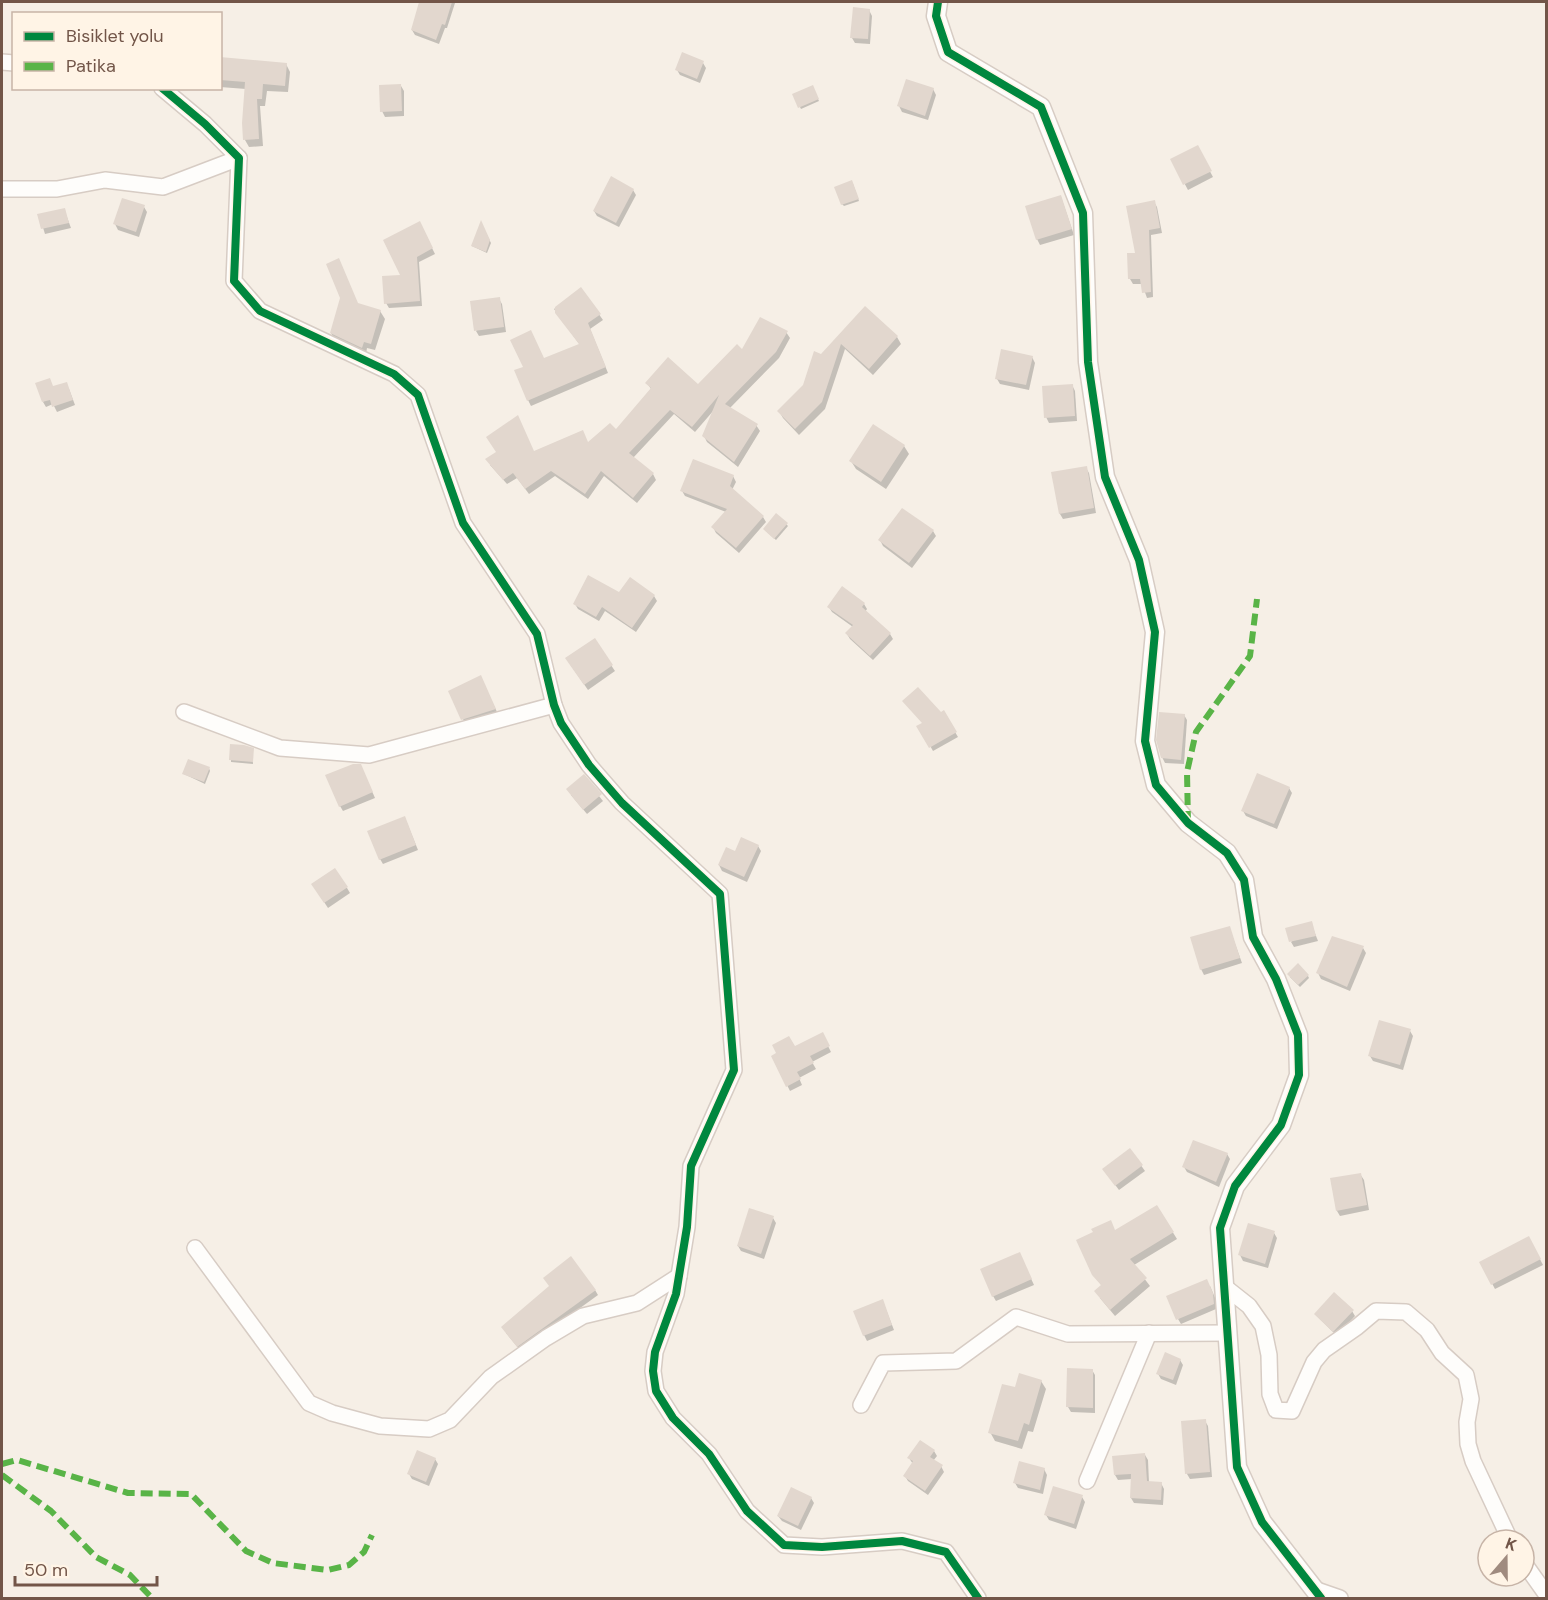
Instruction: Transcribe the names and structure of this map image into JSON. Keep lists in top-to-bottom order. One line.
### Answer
{"legend":["Bisiklet yolu","Patika"],"scale_bar":"50 m","north":"top"}
